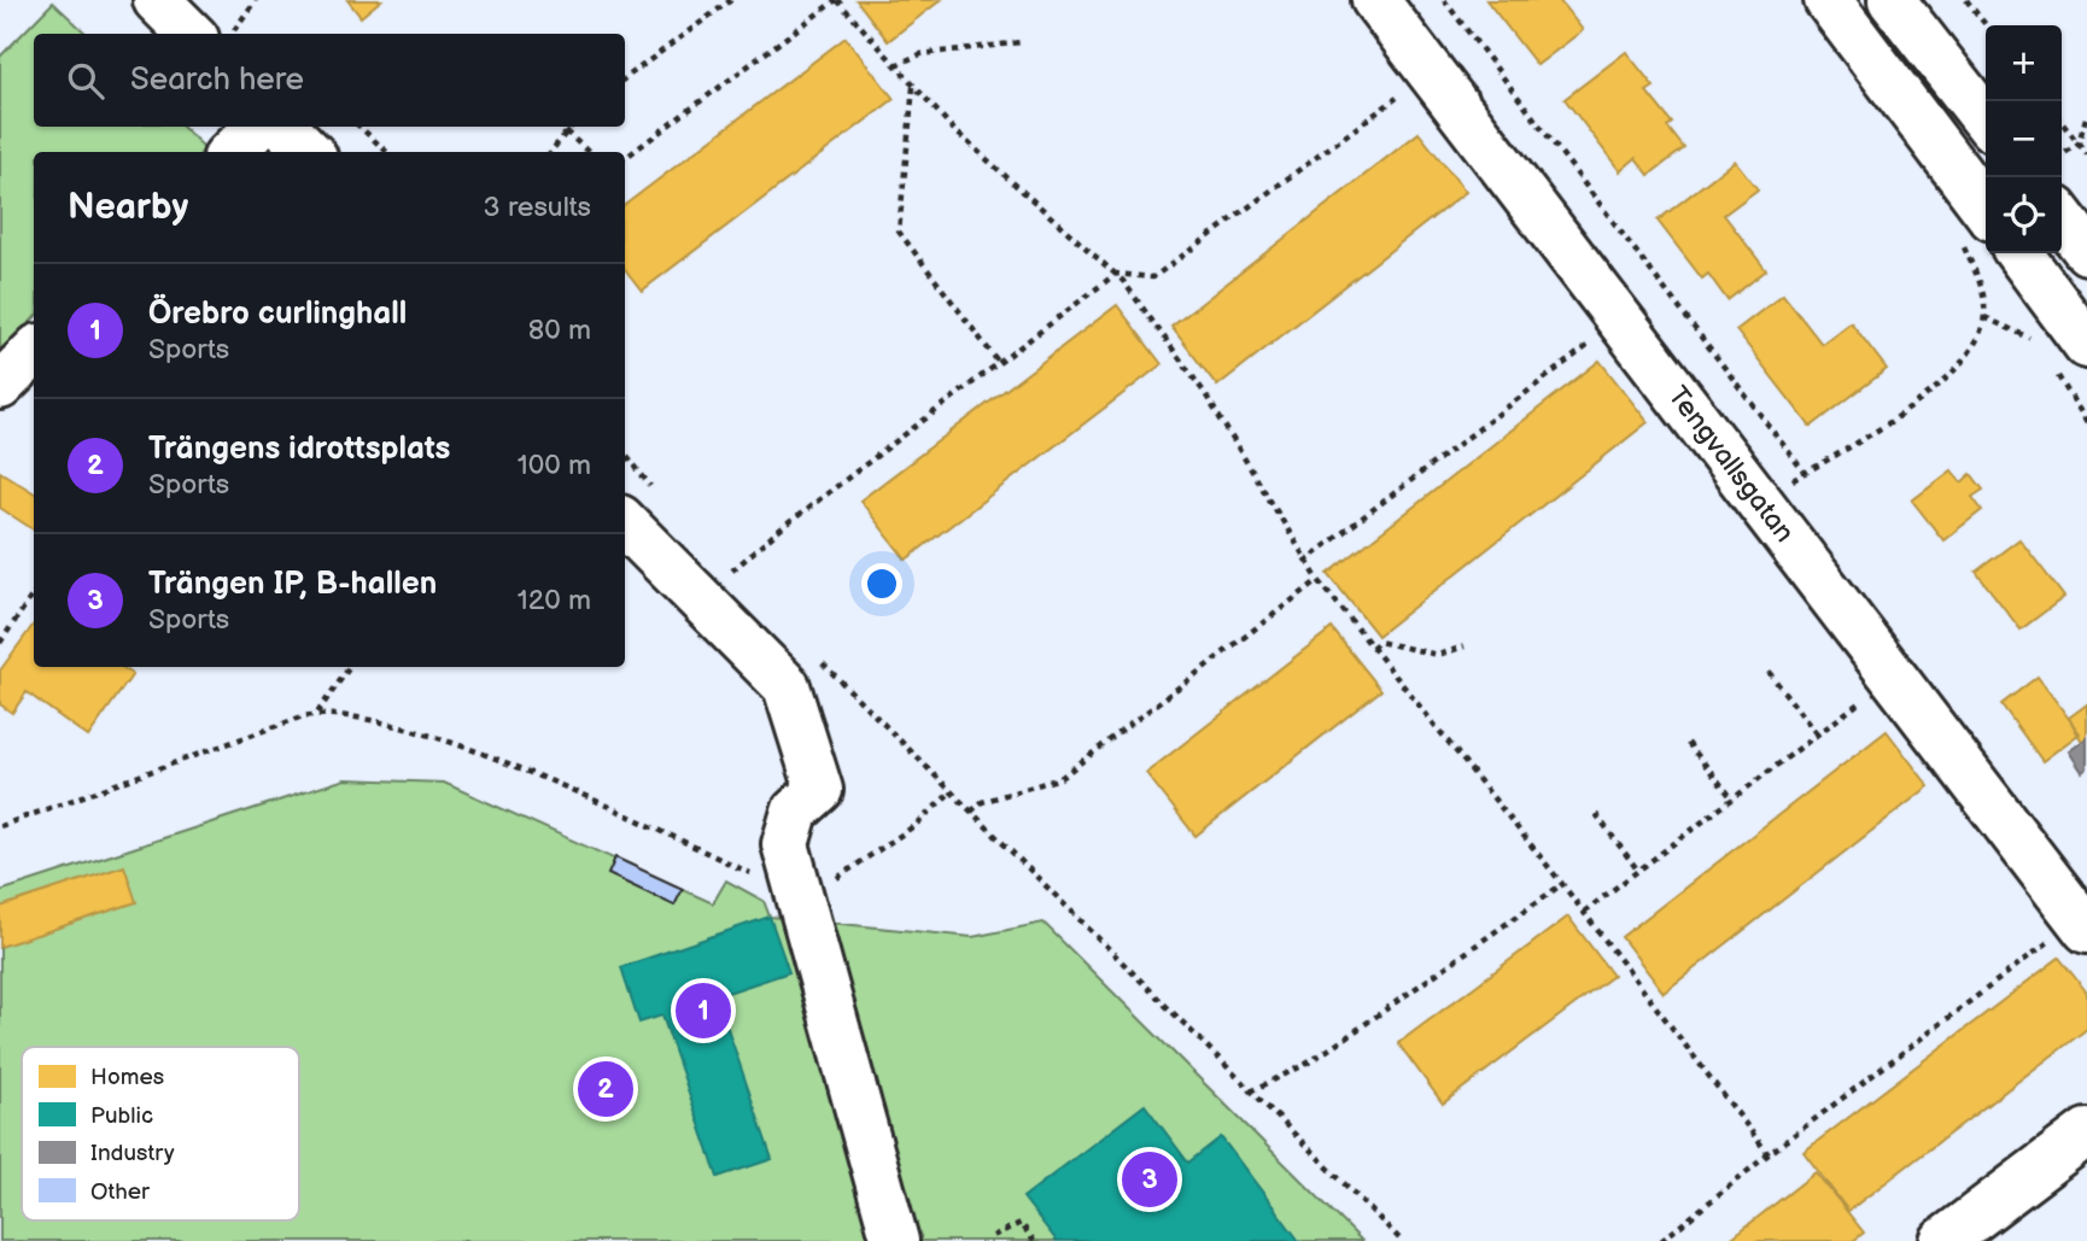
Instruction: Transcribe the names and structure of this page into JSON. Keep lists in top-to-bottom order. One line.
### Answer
{"streets":{"street":["Tengvallsgatan"]},"legend":["Homes","Public","Industry","Other"],"page":{"map_buttons":["+","−"],"search":"Search here","heading":["Nearby","3 results"],"list":[{"mark":"1","name":"Örebro curlinghall","note":"Sports","value":"80 m"},{"mark":"2","name":"Trängens idrottsplats","note":"Sports","value":"100 m"},{"mark":"3","name":"Trängen IP, B-hallen","note":"Sports","value":"120 m"}],"pins":["1","2","3"]}}
